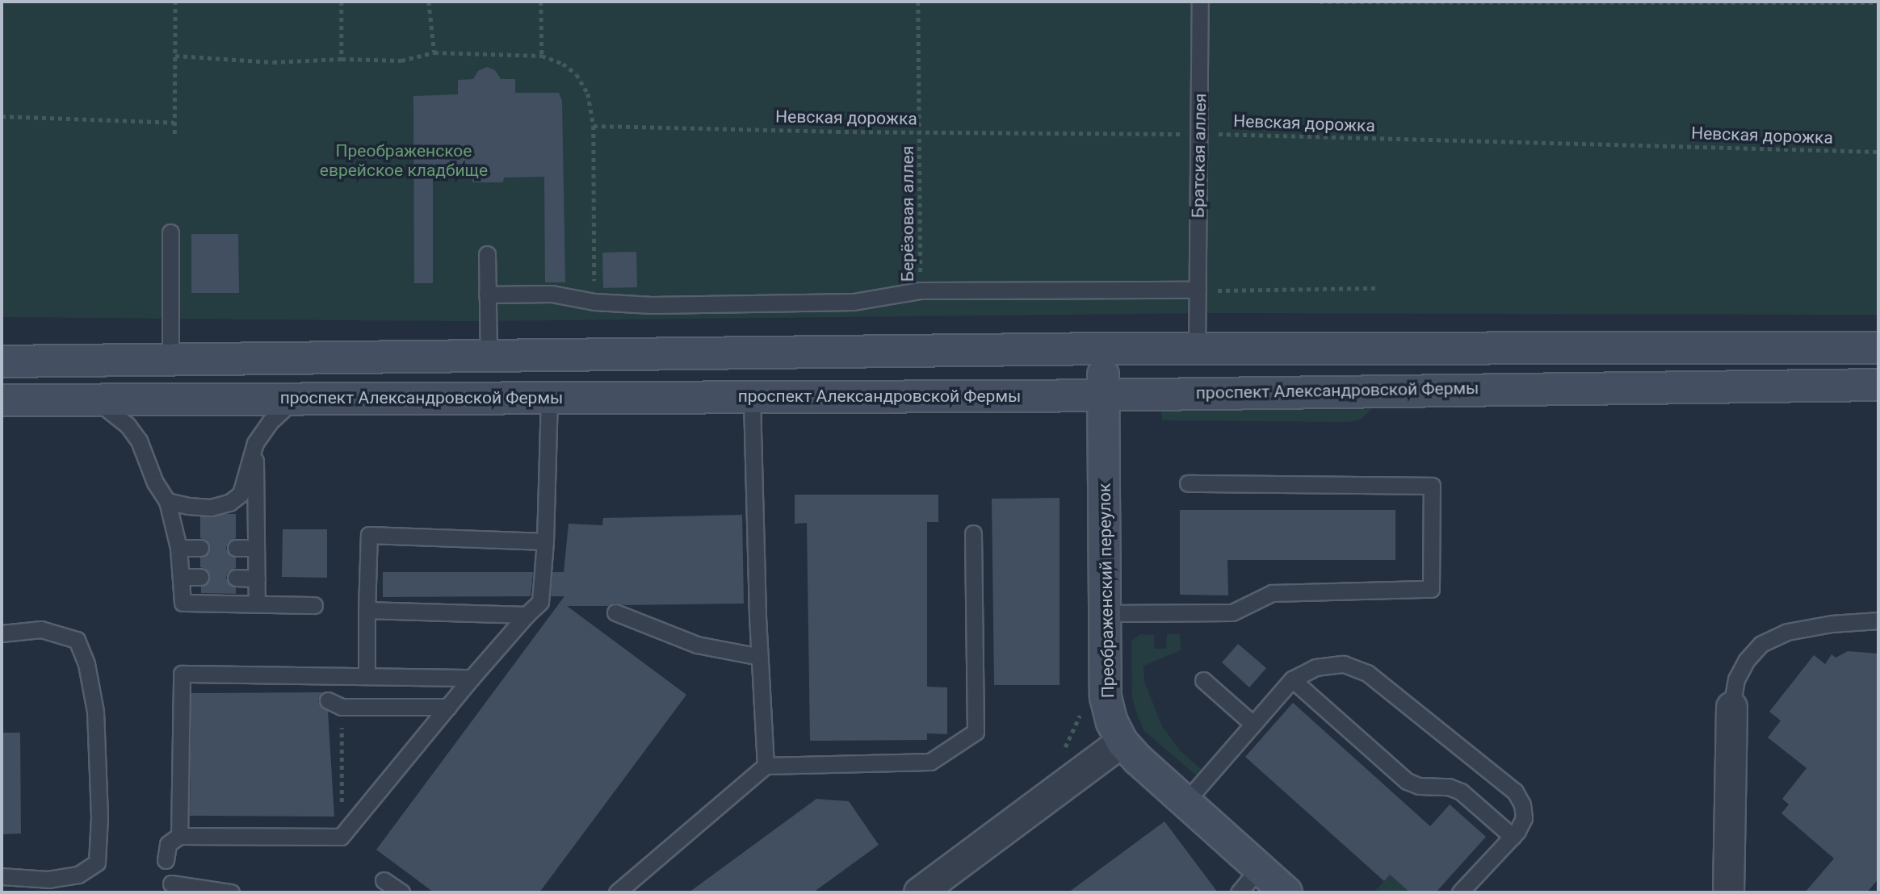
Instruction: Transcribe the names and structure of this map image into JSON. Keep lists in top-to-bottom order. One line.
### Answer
{"streets":{"main road":["проспект Александровской Фермы","Преображенский переулок"],"lane":["Братская аллея"],"path":["Невская дорожка","Берёзовая аллея"]},"crossings":[["Невская дорожка","Братская аллея"],["Невская дорожка","Берёзовая аллея"],["проспект Александровской Фермы","Преображенский переулок"]],"parks":["Преображенское еврейское кладбище"]}
